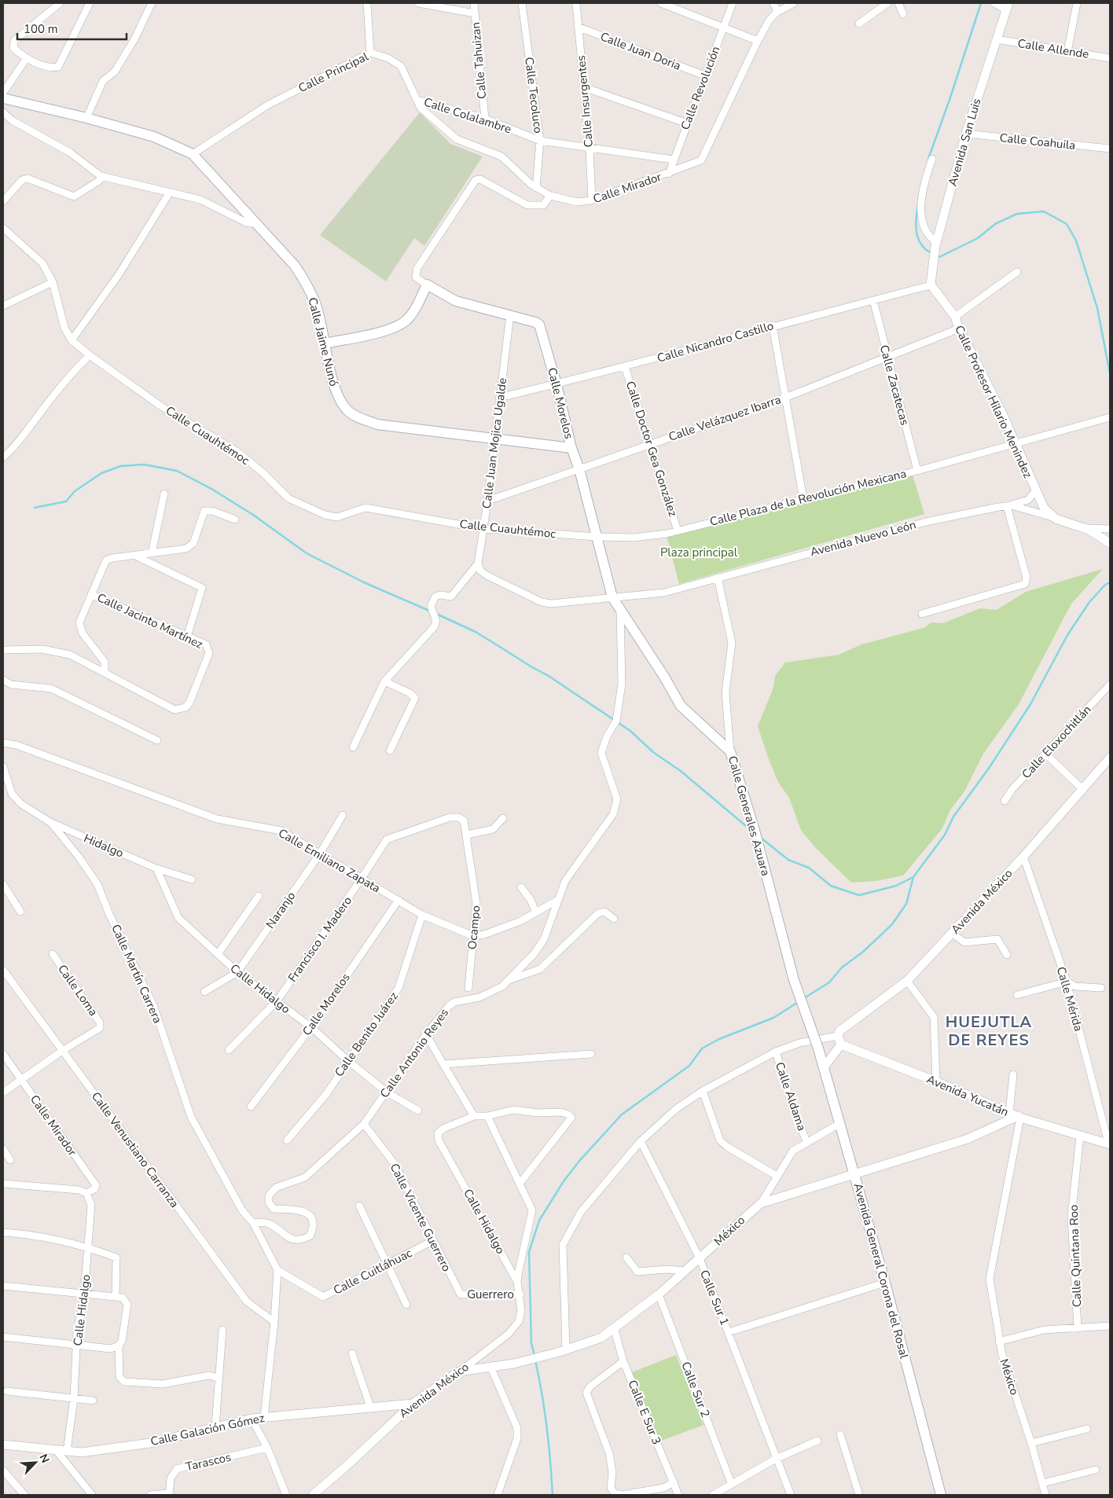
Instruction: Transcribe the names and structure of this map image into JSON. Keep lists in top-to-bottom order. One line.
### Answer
{"streets":{"main road":["Calle Jaime Nunó","Calle Morelos","Calle Generales Azuara","Avenida General Corona del Rosal"],"street":["Calle Allende","Calle Juan Doria","Calle Tahuizan","Calle Principal","Calle Revolución","Calle Tecoluco","Calle Insurgentes","Calle Colalambre","Calle Coahuila","Avenida San Luis","Calle Mirador","Calle Nicandro Castillo","Calle Zacatecas","Calle Profesor Hilario Menindez","Calle Velázquez Ibarra","Calle Cuauhtémoc","Calle Juan Mojica Ugalde","Calle Doctor Gea González","Calle Plaza de la Revolución Mexicana","Avenida Nuevo León","Calle Jacinto Martínez","Calle Eloxochitlán","Hidalgo","Calle Emiliano Zapata","Avenida México","Naranjo","Ocampo","Francisco I. Madero","Calle Martín Carrera","Calle Hidalgo","Calle Loma","Calle Mérida","Calle Benito Juárez","Calle Antonio Reyes","Avenida Yucatán","Calle Aldama","Calle Venustiano Carranza","Calle Vicente Guerrero","México","Calle Quintana Roo","Calle Cuitláhuac","Guerrero","Calle Sur 1","Calle Sur 2","Calle E Sur 3","Calle Galación Gómez","Tarascos"]},"crossings":[["Calle Allende","Avenida San Luis"],["Calle Juan Doria","Calle Revolución"],["Calle Juan Doria","Calle Insurgentes"],["Calle Tahuizan","Calle Colalambre"],["Calle Principal","Calle Colalambre"],["Calle Principal","Calle Mirador"],["Calle Principal","Calle Jaime Nunó"],["Calle Revolución","Calle Colalambre"],["Calle Revolución","Calle Mirador"],["Calle Tecoluco","Calle Colalambre"],["Calle Tecoluco","Calle Mirador"],["Calle Insurgentes","Calle Colalambre"],["Calle Insurgentes","Calle Mirador"],["Calle Coahuila","Avenida San Luis"],["Avenida San Luis","Calle Nicandro Castillo"],["Avenida San Luis","Calle Profesor Hilario Menindez"],["Calle Mirador","Calle Hidalgo"],["Calle Jaime Nunó","Calle Morelos"],["Calle Jaime Nunó","Calle Juan Mojica Ugalde"],["Calle Nicandro Castillo","Calle Zacatecas"],["Calle Nicandro Castillo","Calle Profesor Hilario Menindez"],["Calle Nicandro Castillo","Calle Morelos"],["Calle Nicandro Castillo","Calle Juan Mojica Ugalde"],["Calle Nicandro Castillo","Calle Doctor Gea González"],["Calle Zacatecas","Calle Velázquez Ibarra"],["Calle Zacatecas","Calle Plaza de la Revolución Mexicana"],["Calle Profesor Hilario Menindez","Calle Velázquez Ibarra"],["Calle Profesor Hilario Menindez","Calle Plaza de la Revolución Mexicana"],["Calle Profesor Hilario Menindez","Avenida Nuevo León"],["Calle Morelos","Calle Velázquez Ibarra"],["Calle Morelos","Calle Cuauhtémoc"],["Calle Morelos","Calle Juan Mojica Ugalde"],["Calle Morelos","Calle Plaza de la Revolución Mexicana"],["Calle Morelos","Avenida Nuevo León"],["Calle Morelos","Calle Generales Azuara"],["Calle Morelos","Calle Emiliano Zapata"],["Calle Morelos","Calle Hidalgo"],["Calle Morelos","Calle Antonio Reyes"],["Calle Velázquez Ibarra","Calle Juan Mojica Ugalde"],["Calle Velázquez Ibarra","Calle Doctor Gea González"],["Calle Cuauhtémoc","Calle Juan Mojica Ugalde"],["Calle Cuauhtémoc","Calle Plaza de la Revolución Mexicana"],["Calle Doctor Gea González","Calle Plaza de la Revolución Mexicana"],["Avenida Nuevo León","Calle Generales Azuara"],["Calle Generales Azuara","Avenida General Corona del Rosal"],["Hidalgo","Calle Martín Carrera"],["Hidalgo","Calle Hidalgo"],["Calle Emiliano Zapata","Naranjo"],["Calle Emiliano Zapata","Ocampo"],["Calle Emiliano Zapata","Francisco I. Madero"],["Calle Emiliano Zapata","Calle Benito Juárez"],["Avenida México","Calle Hidalgo"],["Avenida México","Calle Mérida"],["Avenida México","Avenida Yucatán"],["Avenida México","México"],["Avenida México","Avenida General Corona del Rosal"],["Avenida México","Guerrero"],["Avenida México","Calle Galación Gómez"],["Naranjo","Calle Hidalgo"],["Ocampo","Francisco I. Madero"],["Francisco I. Madero","Calle Hidalgo"],["Calle Martín Carrera","Calle Antonio Reyes"],["Calle Hidalgo","Calle Benito Juárez"],["Calle Hidalgo","Calle Antonio Reyes"],["Calle Hidalgo","Calle Galación Gómez"],["Calle Loma","Calle Venustiano Carranza"],["Calle Mérida","Avenida Yucatán"],["Calle Antonio Reyes","Calle Vicente Guerrero"],["Avenida Yucatán","México"],["Avenida Yucatán","Calle Quintana Roo"],["Calle Vicente Guerrero","Calle Cuitláhuac"],["Calle Vicente Guerrero","Guerrero"],["México","Avenida General Corona del Rosal"],["México","Calle Sur 1"],["México","Calle Sur 2"],["México","Calle E Sur 3"]],"districts":["HUEJUTLA DE REYES"],"parks":["Plaza principal"],"scale_bar":"100 m","north":"top right"}
